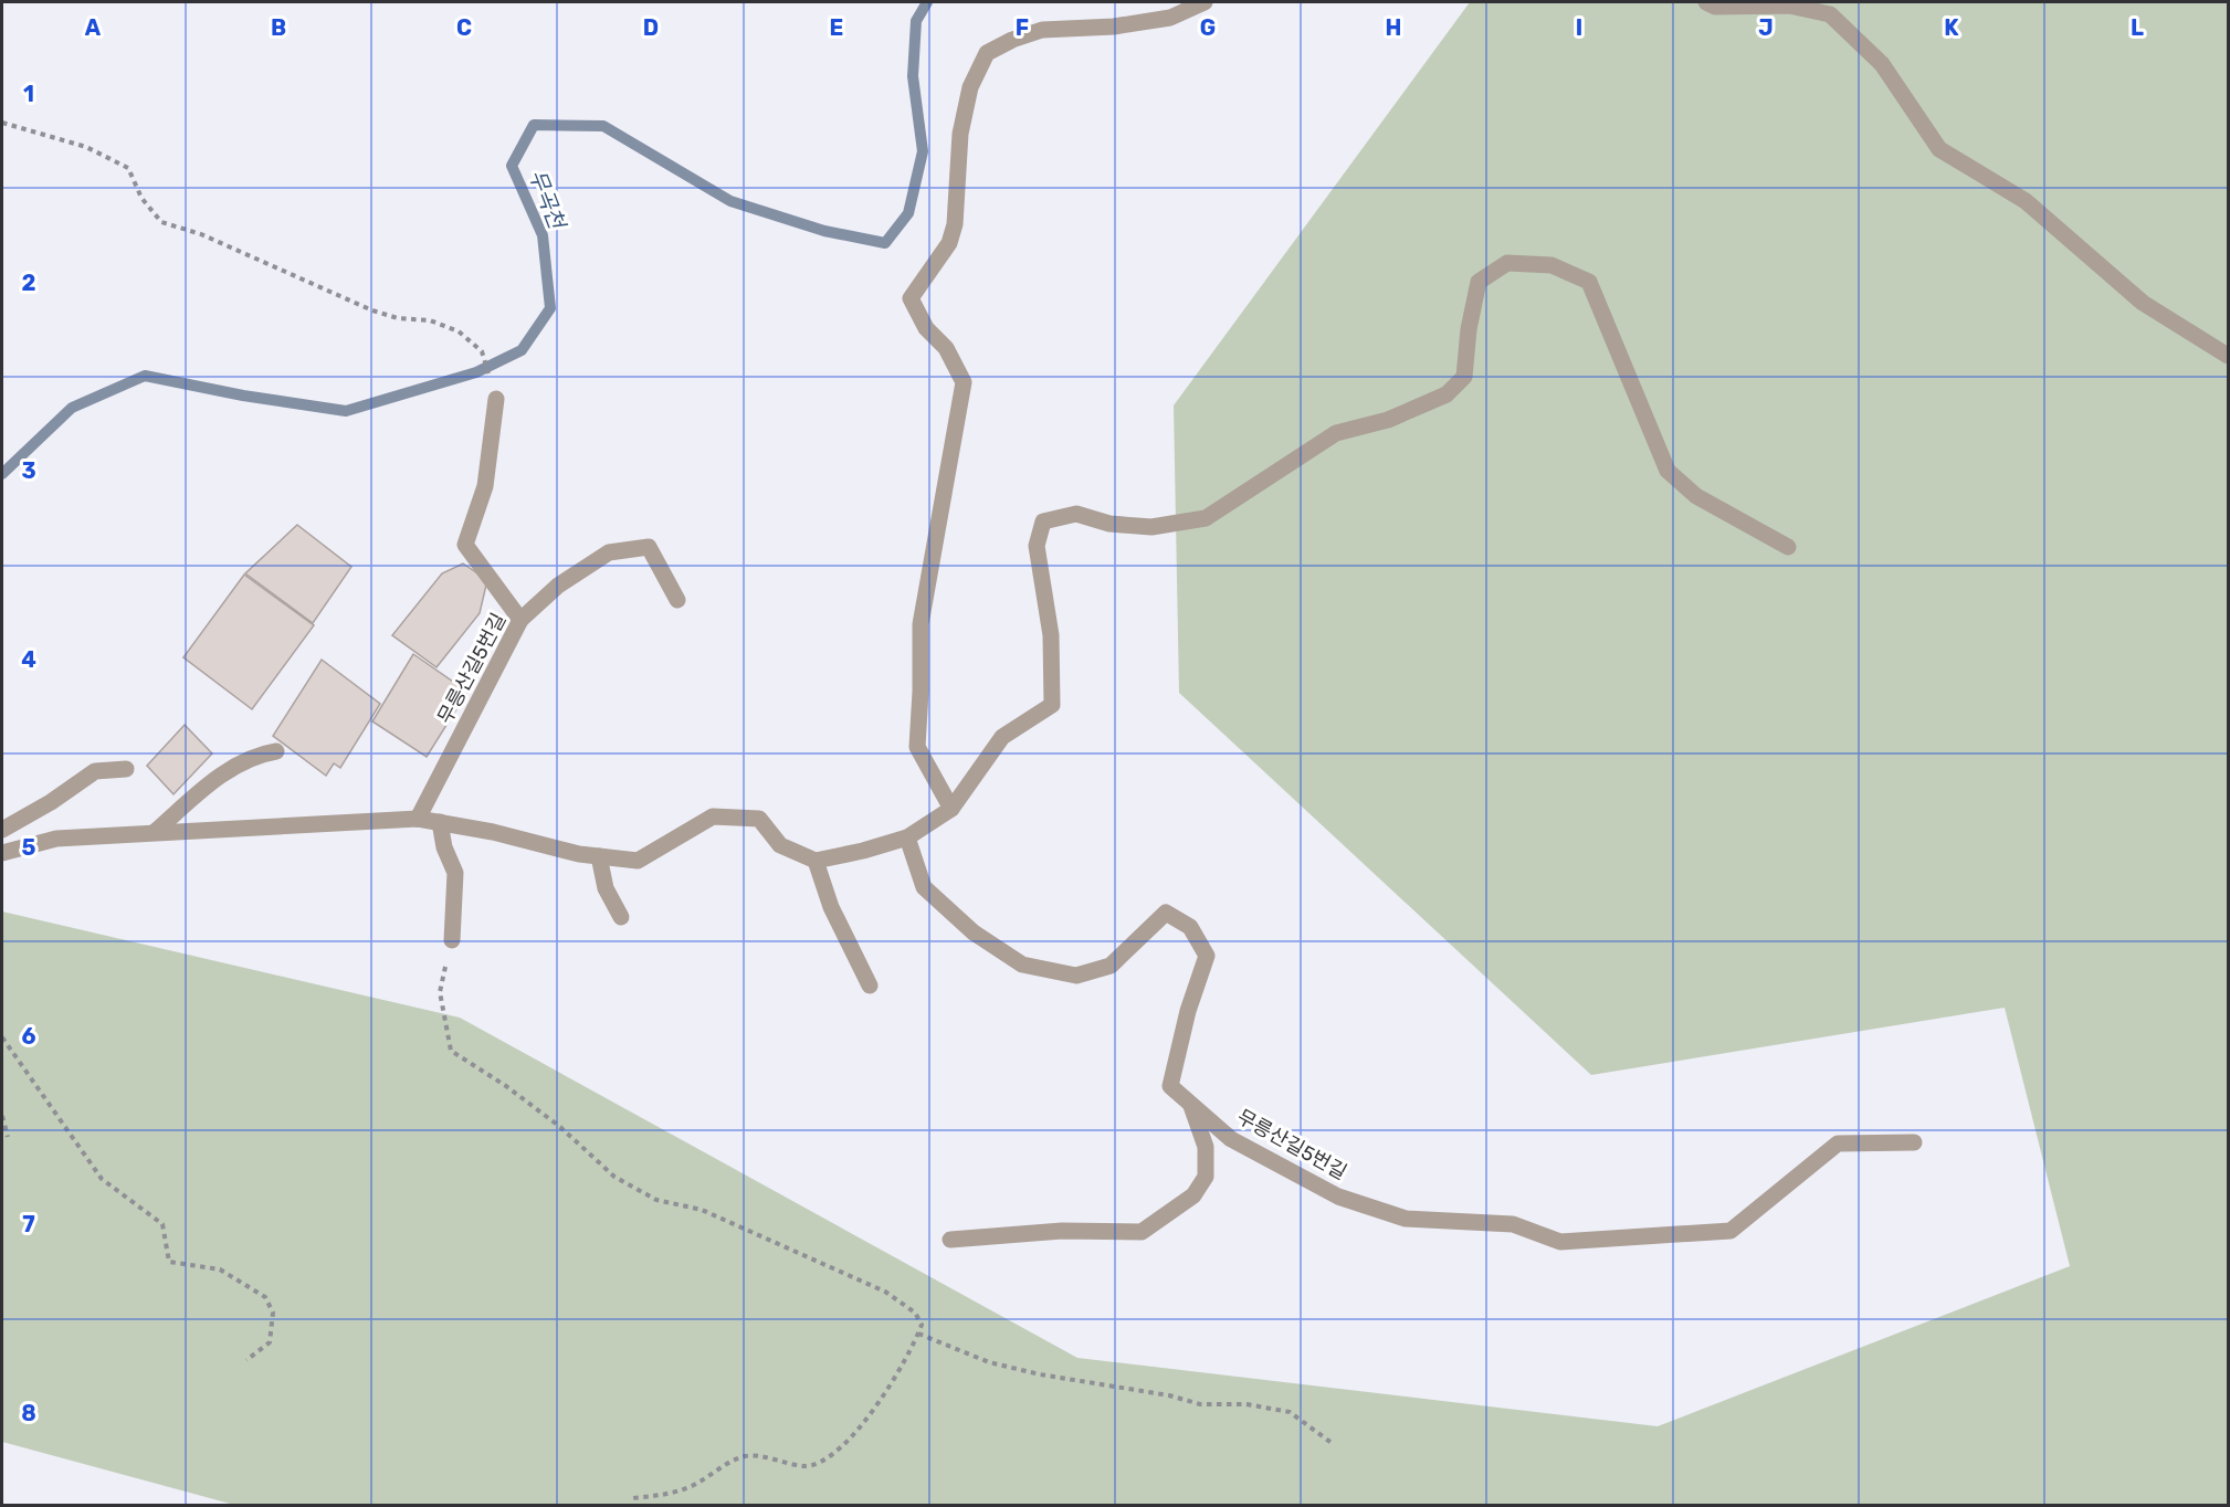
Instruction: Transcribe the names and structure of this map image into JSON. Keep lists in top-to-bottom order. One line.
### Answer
{"streets":{"street":["무릉산길5번길"]},"water":["무곡천"],"grid":{"columns":["A","B","C","D","E","F","G","H","I","J","K","L"],"rows":["1","2","3","4","5","6","7","8"]}}
